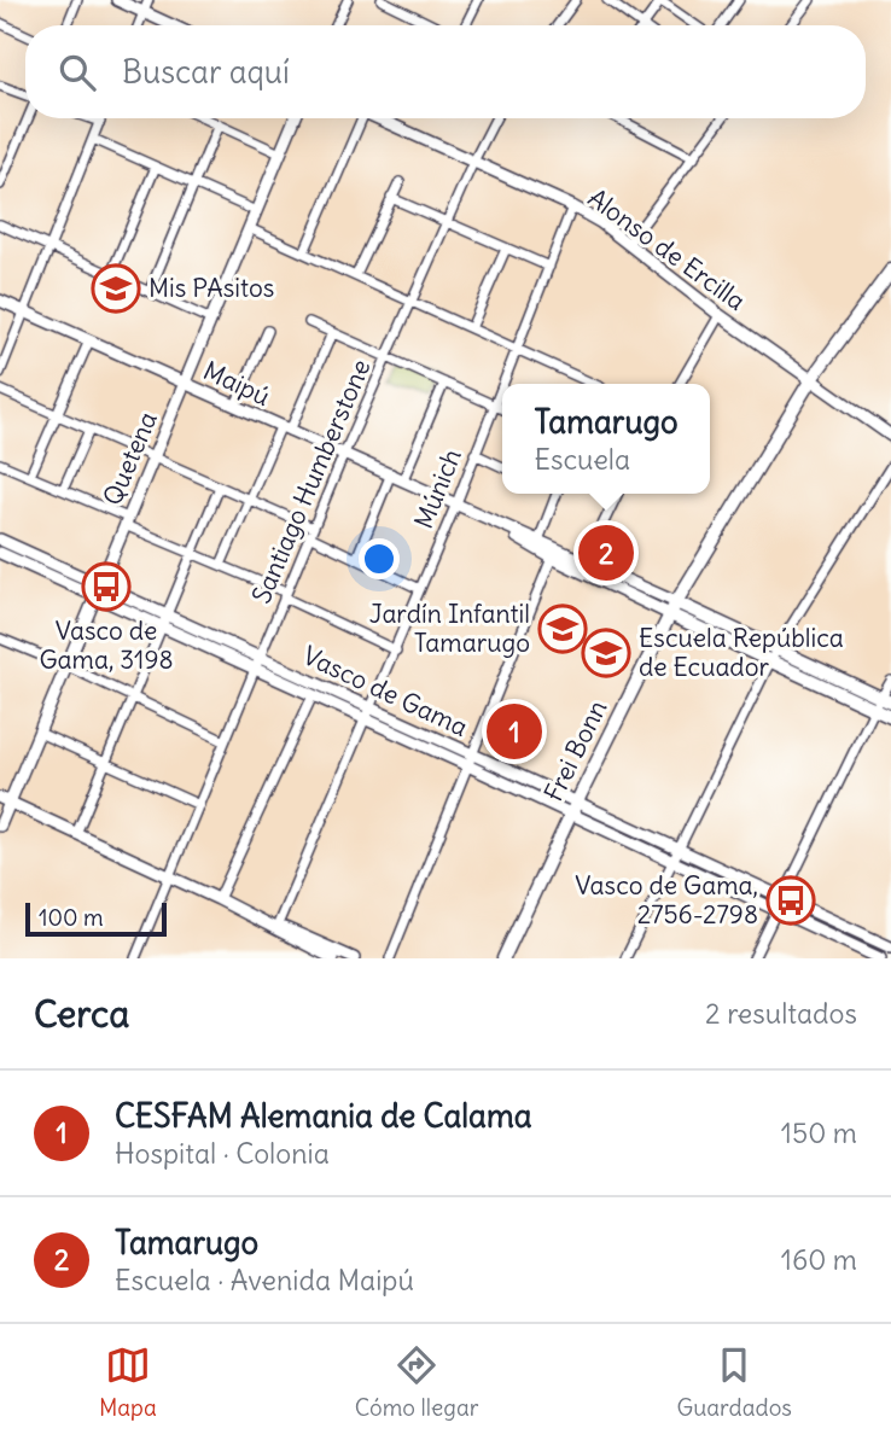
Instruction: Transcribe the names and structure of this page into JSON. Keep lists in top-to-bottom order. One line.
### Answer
{"streets":{"main road":["Frei Bonn"],"street":["Alonso de Ercilla","Maipú","Quetena","Santiago Humberstone","Múnich","Vasco de Gama"]},"crossings":[["Alonso de Ercilla","Santiago Humberstone"],["Alonso de Ercilla","Múnich"],["Alonso de Ercilla","Frei Bonn"],["Maipú","Quetena"],["Maipú","Santiago Humberstone"],["Maipú","Múnich"],["Quetena","Vasco de Gama"],["Santiago Humberstone","Vasco de Gama"],["Múnich","Vasco de Gama"],["Vasco de Gama","Frei Bonn"]],"places":{"school or university":["Mis PAsitos","Jardín Infantil Tamarugo","Escuela República de Ecuador"],"bus stop":["Vasco de Gama, 3198","Vasco de Gama, 2756-2798"]},"scale_bar":"100 m","page":{"search":"Buscar aquí","popup":["Tamarugo","Escuela"],"pins":["2","1"],"scale":"100 m","heading":["Cerca","2 resultados"],"list":[{"mark":"1","name":"CESFAM Alemania de Calama","note":"Hospital · Colonia","value":"150 m"},{"mark":"2","name":"Tamarugo","note":"Escuela · Avenida Maipú","value":"160 m"}],"nav":["Mapa","Cómo llegar","Guardados"]}}
